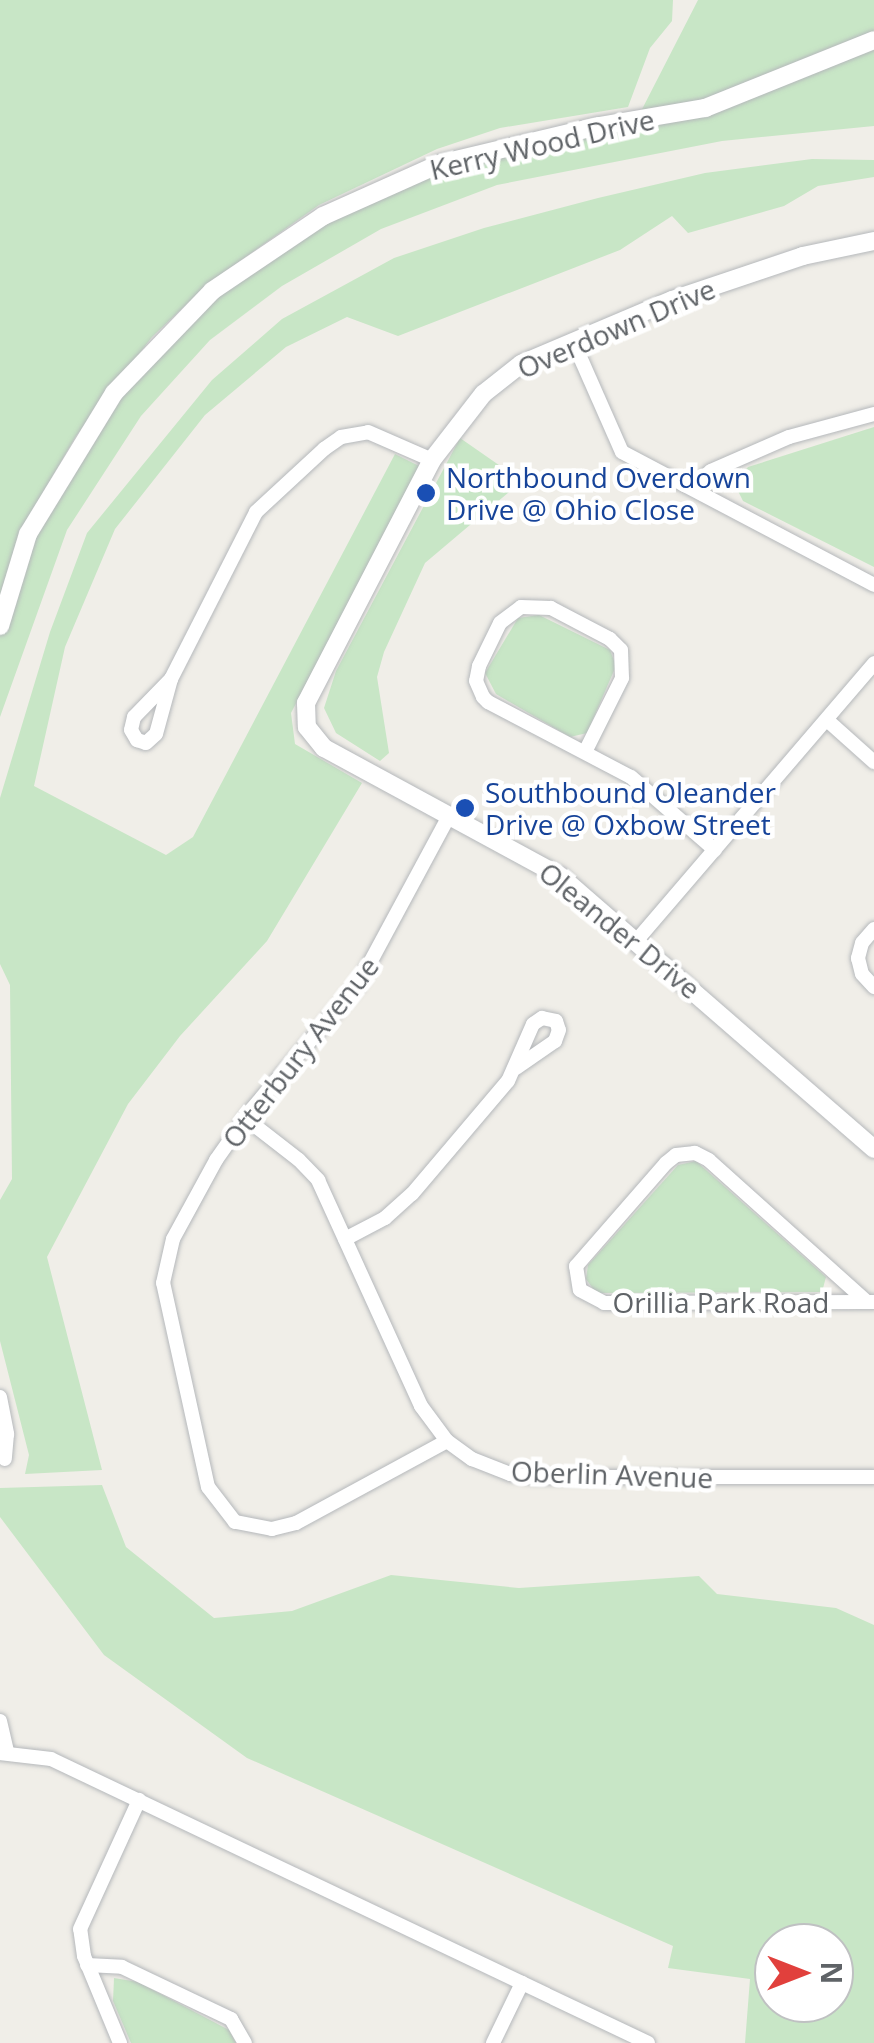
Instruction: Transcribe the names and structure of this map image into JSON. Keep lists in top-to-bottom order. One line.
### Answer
{"streets":{"street":["Kerry Wood Drive","Overdown Drive","Oleander Drive","Otterbury Avenue","Orillia Park Road","Oberlin Avenue"]},"crossings":[["Overdown Drive","Oleander Drive"],["Oleander Drive","Otterbury Avenue"],["Otterbury Avenue","Oberlin Avenue"]],"places":["Northbound Overdown Drive @ Ohio Close","Southbound Oleander Drive @ Oxbow Street"],"north":"right"}
